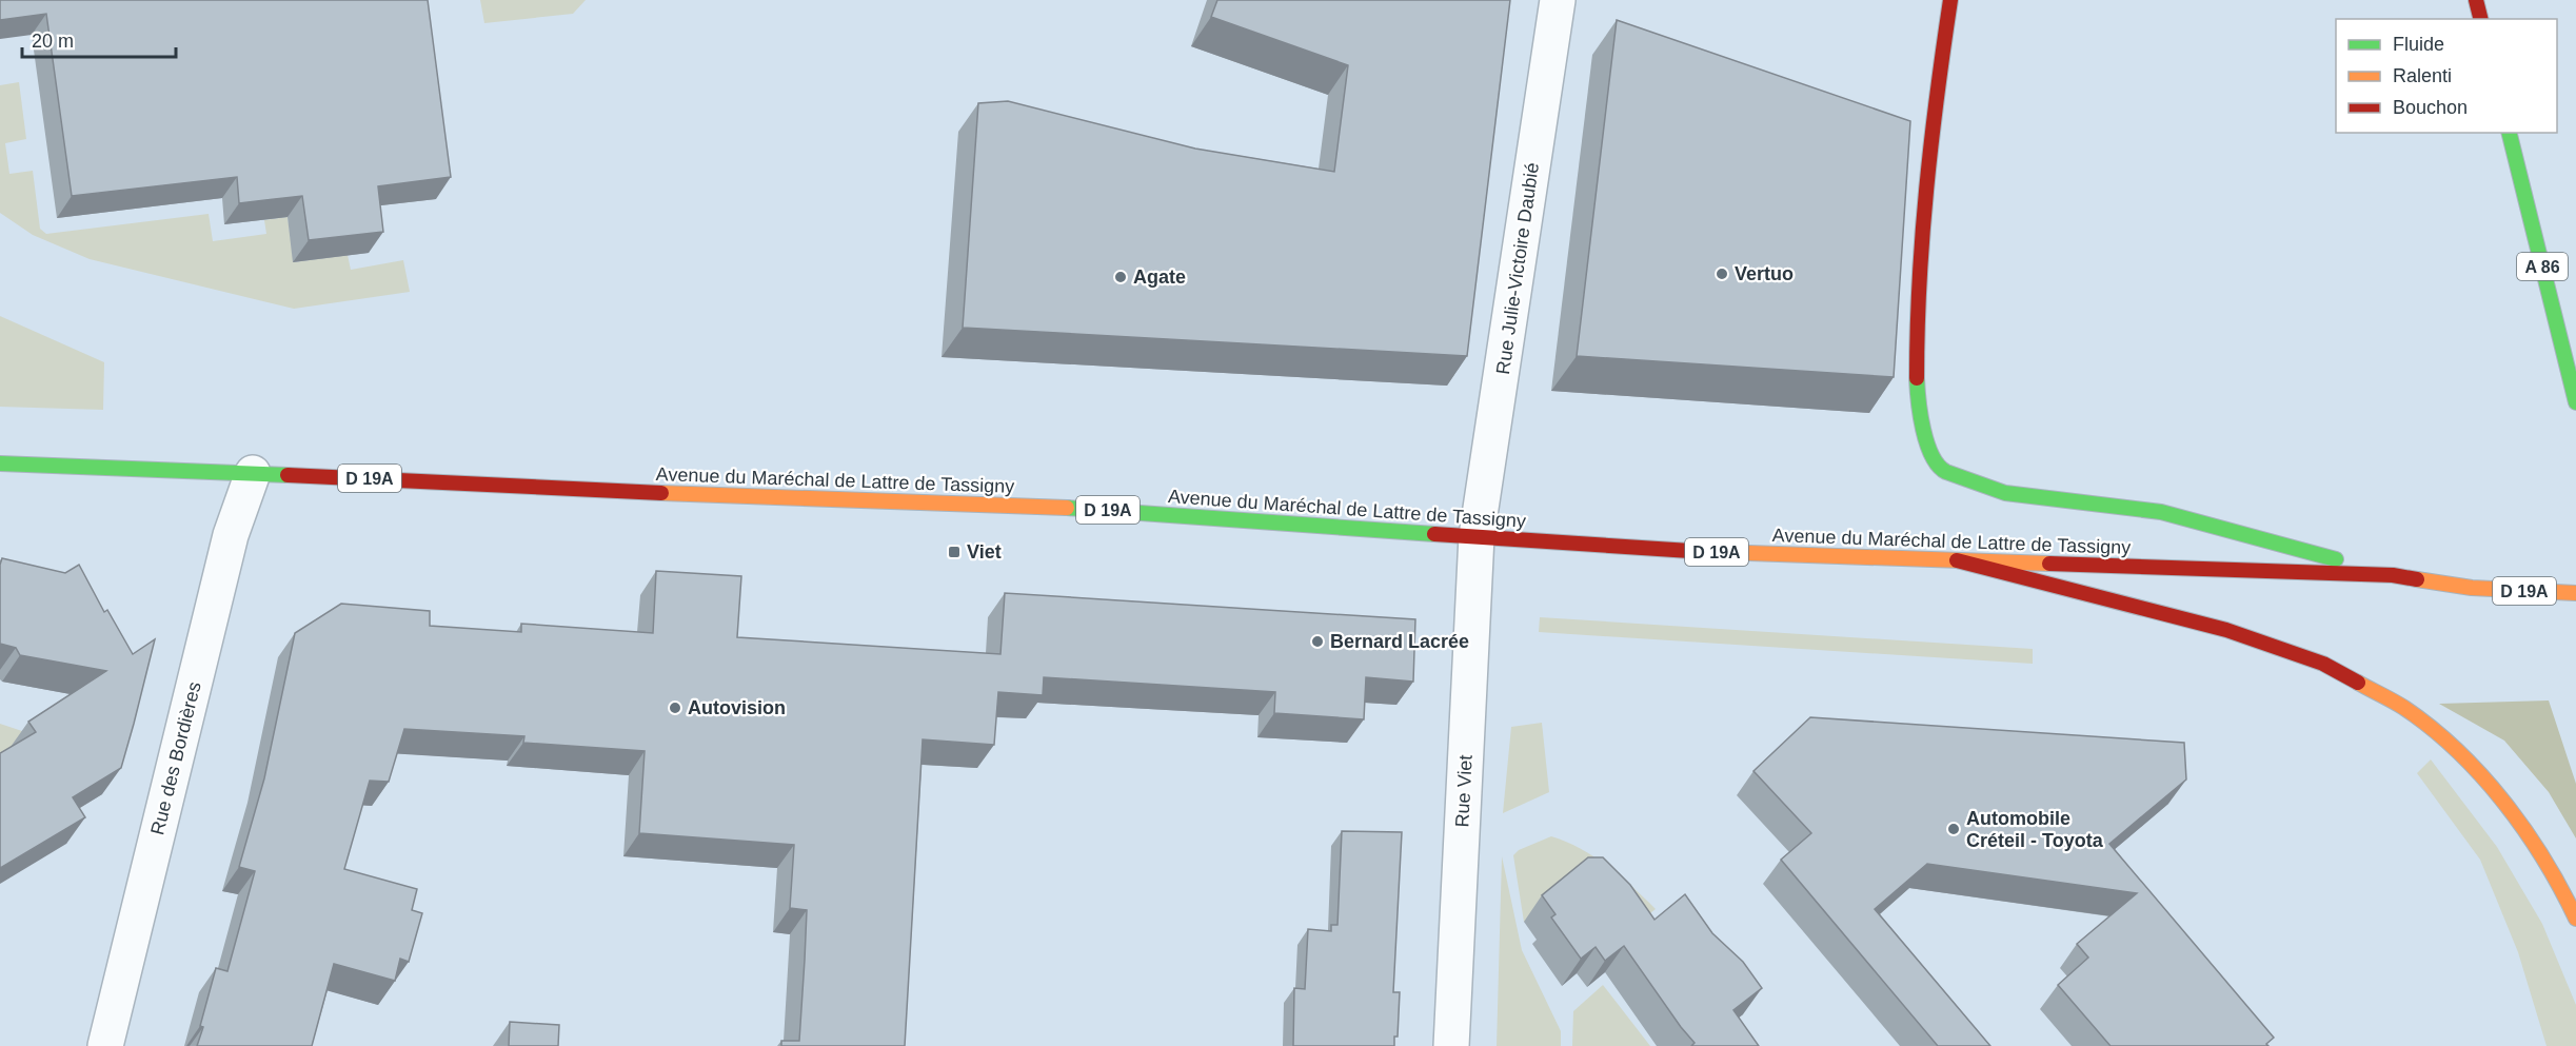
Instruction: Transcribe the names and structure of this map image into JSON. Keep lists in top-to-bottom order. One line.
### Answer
{"streets":{"main road":["A 86","D 19A","Avenue du Maréchal de Lattre de Tassigny"],"street":["Rue Julie-Victoire Daubié","Rue des Bordières","Rue Viet"]},"crossings":[["Rue Julie-Victoire Daubié","Avenue du Maréchal de Lattre de Tassigny"],["Rue Julie-Victoire Daubié","Rue Viet"],["Avenue du Maréchal de Lattre de Tassigny","Rue des Bordières"],["Avenue du Maréchal de Lattre de Tassigny","Rue Viet"]],"places":{"other":["Vertuo","Agate","Bernard Lacrée","Autovision","Automobile Créteil - Toyota"],"transit":["Viet"]},"legend":["Fluide","Ralenti","Bouchon"],"scale_bar":"20 m"}
